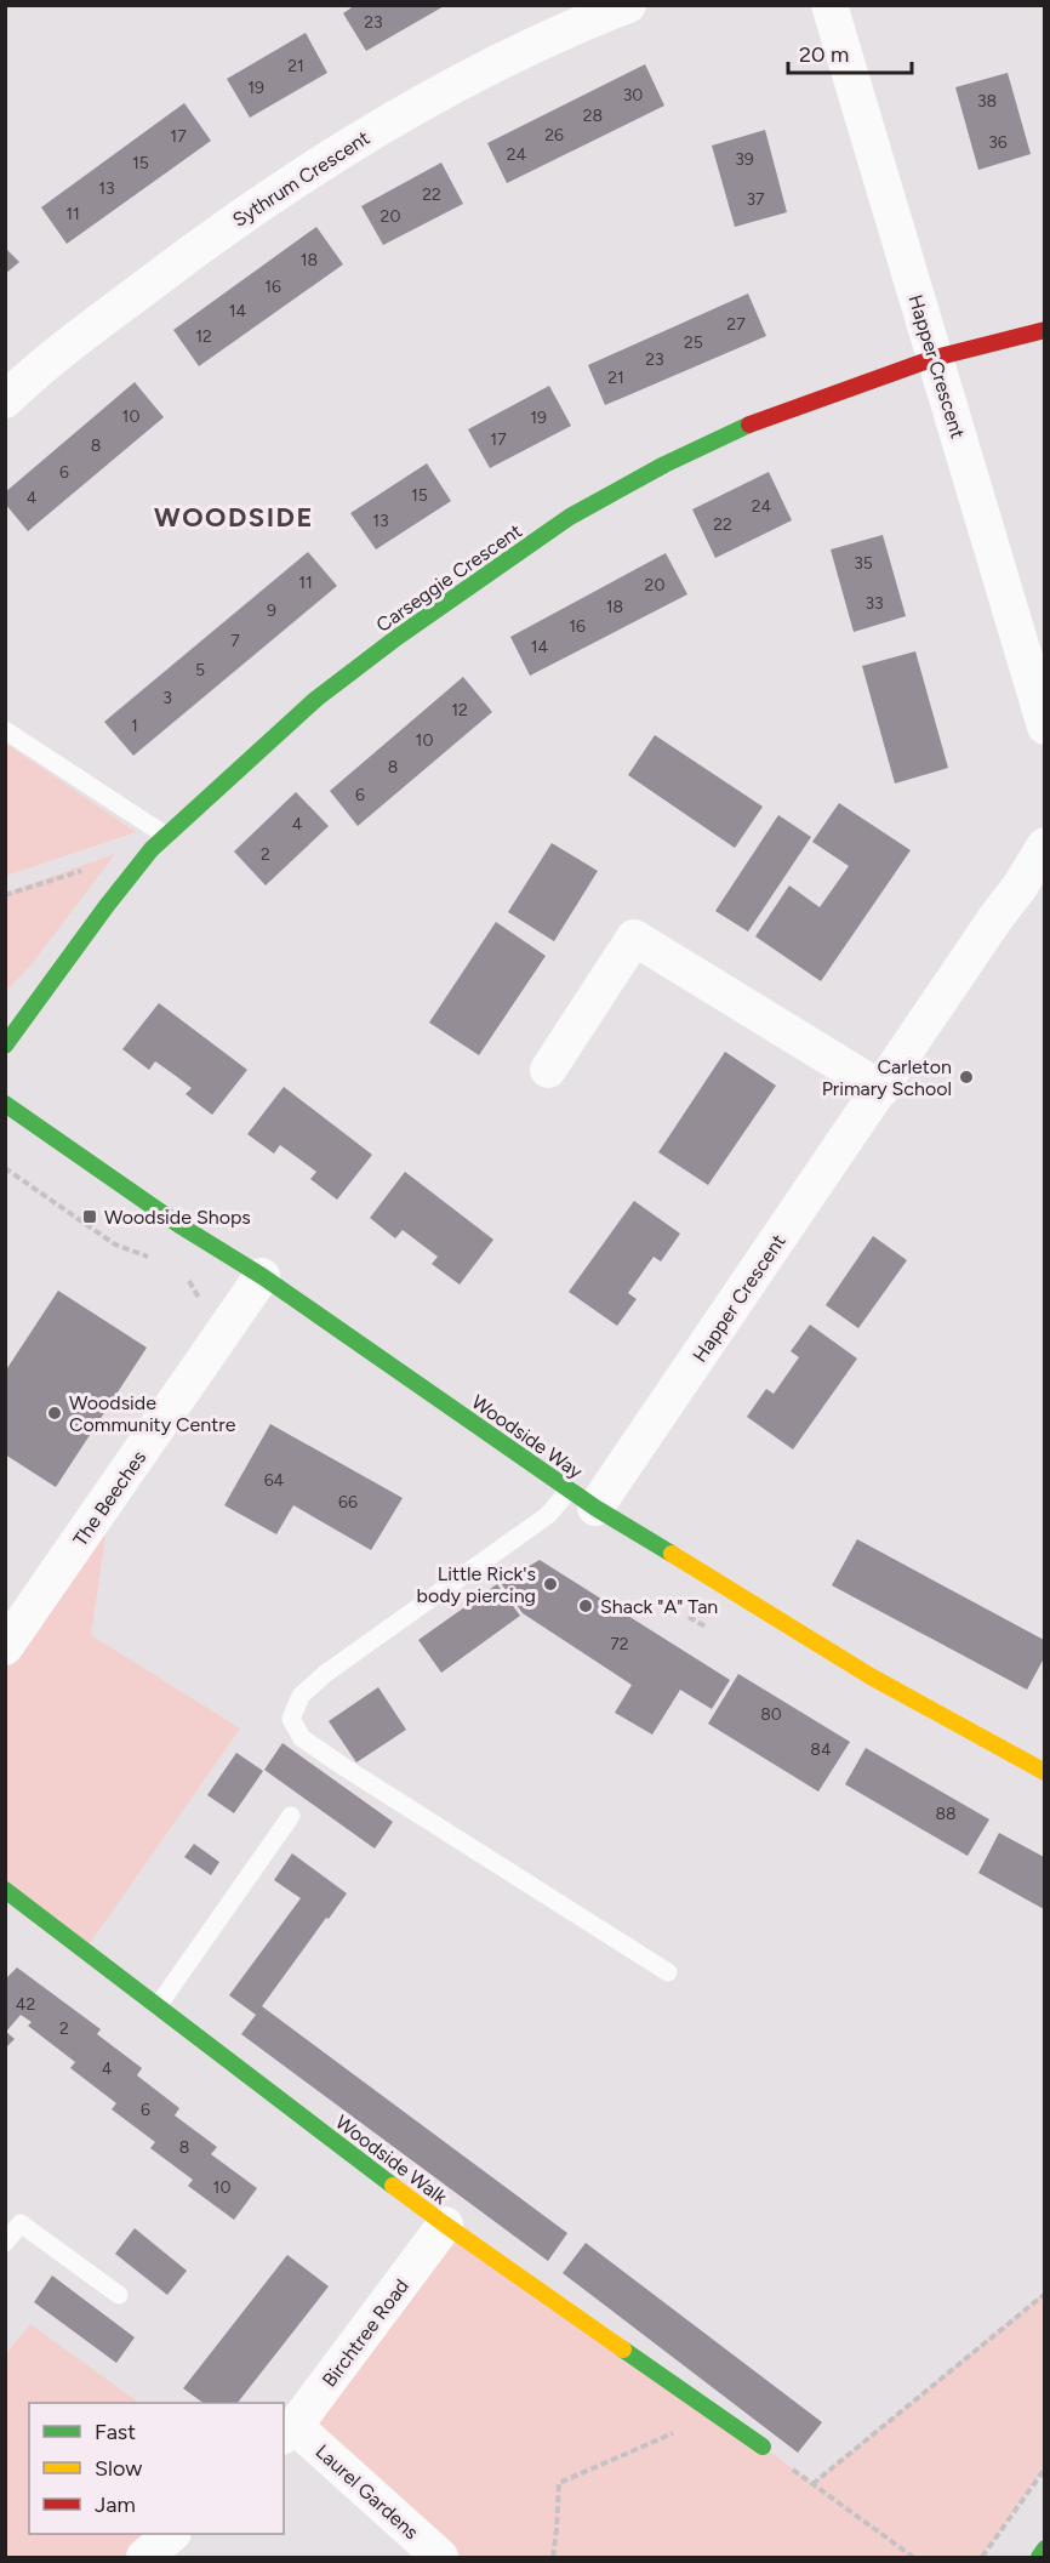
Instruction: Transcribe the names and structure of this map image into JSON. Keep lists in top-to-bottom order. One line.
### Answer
{"streets":{"street":["Sythrum Crescent","Happer Crescent","Carseggie Crescent","Woodside Way","The Beeches","Woodside Walk","Birchtree Road","Laurel Gardens"]},"crossings":[["Happer Crescent","Carseggie Crescent"],["Happer Crescent","Woodside Way"],["Woodside Way","The Beeches"],["Woodside Walk","Birchtree Road"],["Birchtree Road","Laurel Gardens"]],"districts":["WOODSIDE"],"places":{"other":["Carleton Primary School","Woodside Community Centre","Little Rick's body piercing","Shack \"A\" Tan"],"transit":["Woodside Shops"]},"house_numbers":["23","21","19","30","38","28","26","17","36","24","39","15","13","22","37","11","20","18","16","14","27","12","25","23","21","10","19","17","8","6","15","4","24","13","22","35","11","20","33","18","9","16","7","14","5","3","12","1","10","8","6","4","2","64","66","72","80","84","88","42","2","4","6","8","10"],"legend":["Fast","Slow","Jam"],"scale_bar":"20 m"}
